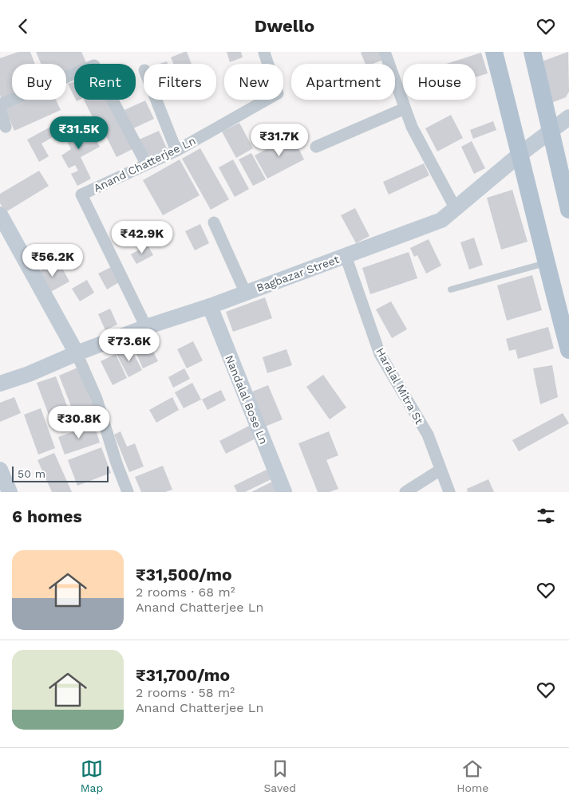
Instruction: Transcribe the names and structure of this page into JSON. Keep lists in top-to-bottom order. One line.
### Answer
{"streets":{"street":["Anand Chatterjee Ln","Bagbazar Street","Haralal Mitra St","Nandalal Bose Ln"]},"crossings":[["Anand Chatterjee Ln","Bagbazar Street"],["Bagbazar Street","Haralal Mitra St"],["Bagbazar Street","Nandalal Bose Ln"]],"scale_bar":"50 m","page":{"header":"Dwello","chip":["Buy","Rent","Filters","New","Apartment","House"],"price":["₹31.5K","₹31.7K","₹42.9K","₹56.2K","₹73.6K","₹30.8K"],"scale":"50 m","heading":"6 homes","list":[{"name":"₹31,500/mo","note":"2 rooms · 68 m² · Anand Chatterjee Ln"},{"name":"₹31,700/mo","note":"2 rooms · 58 m² · Anand Chatterjee Ln"}],"tabs":["Map","Saved","Home"]}}
